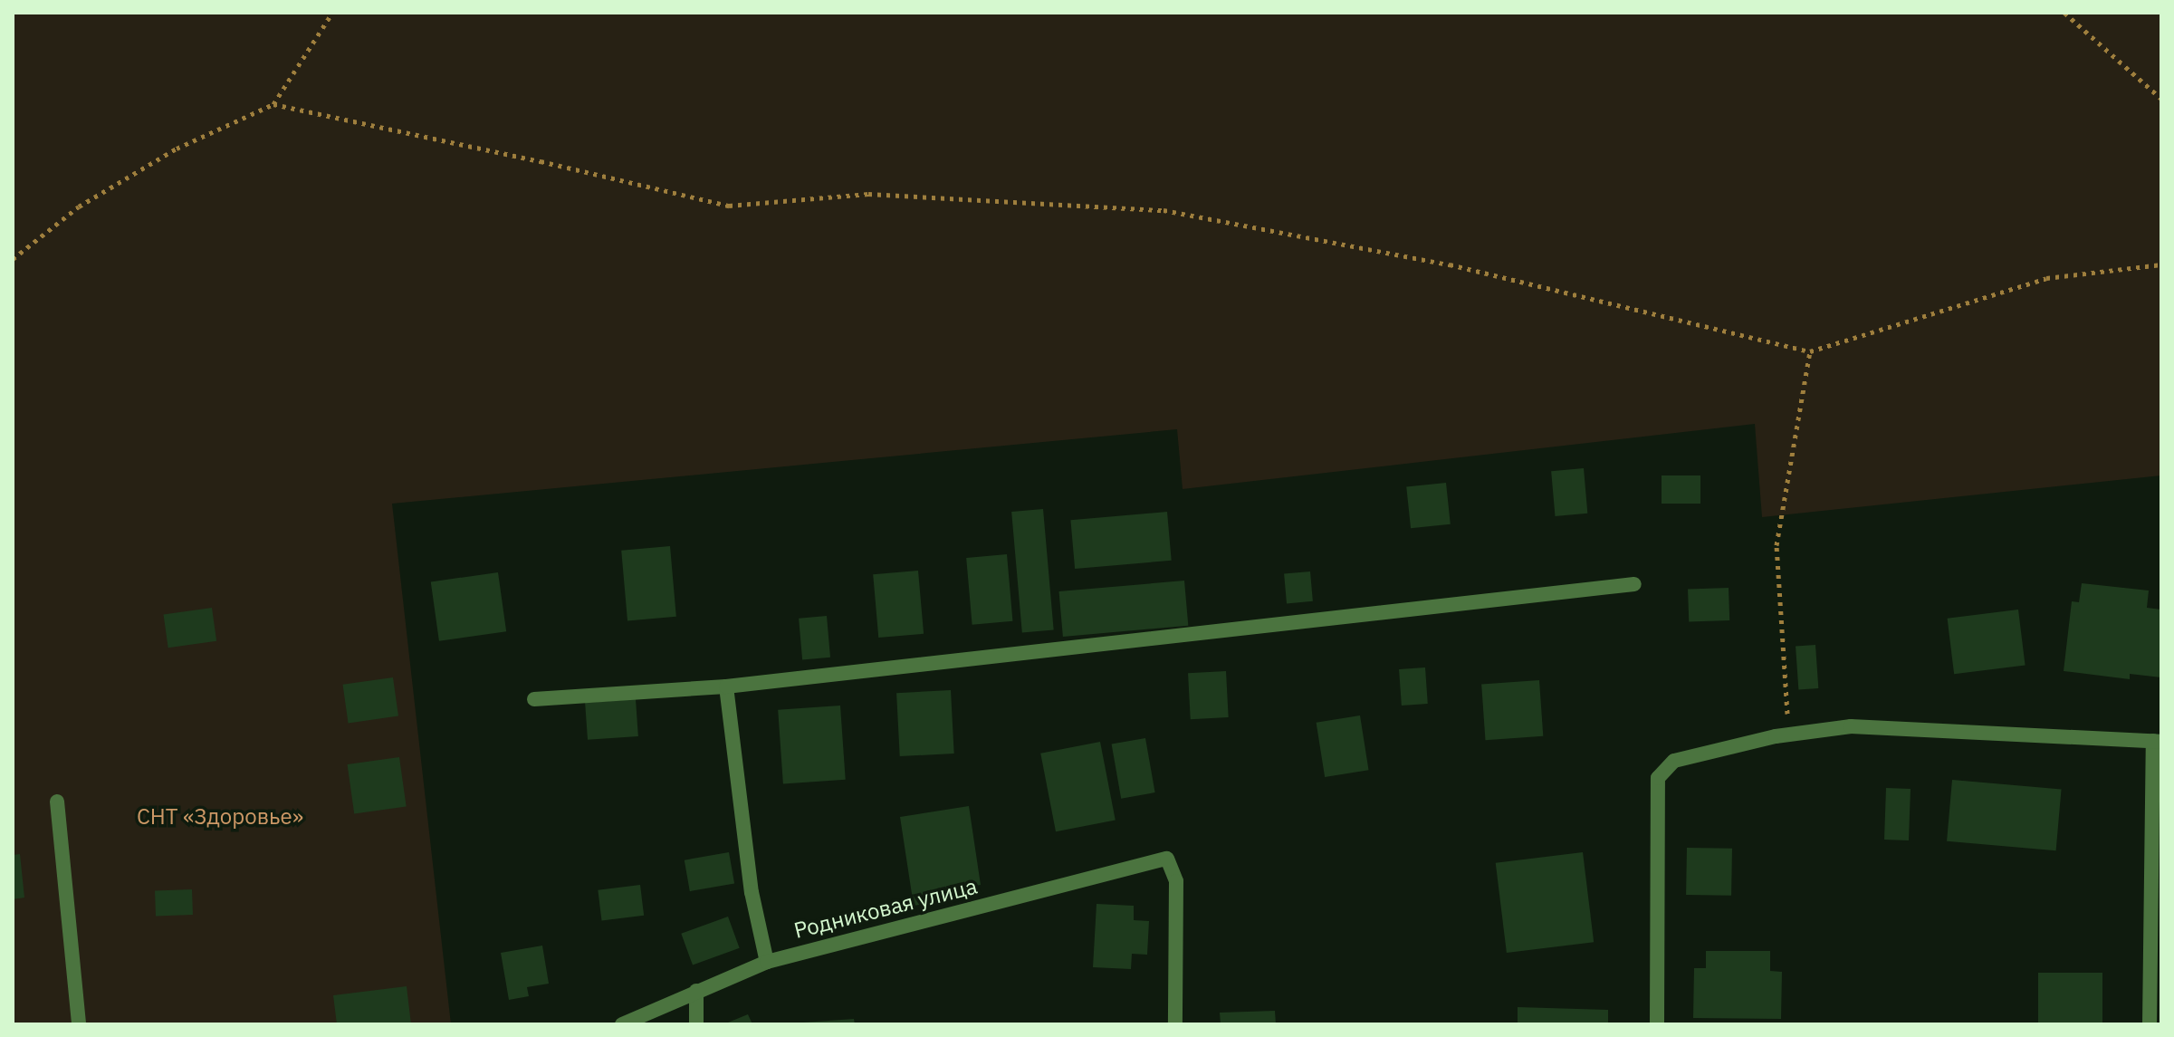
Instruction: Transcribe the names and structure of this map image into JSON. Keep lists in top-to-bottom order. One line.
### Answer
{"streets":{"street":["Родниковая улица"]},"parks":["СНТ «Здоровье»"]}
